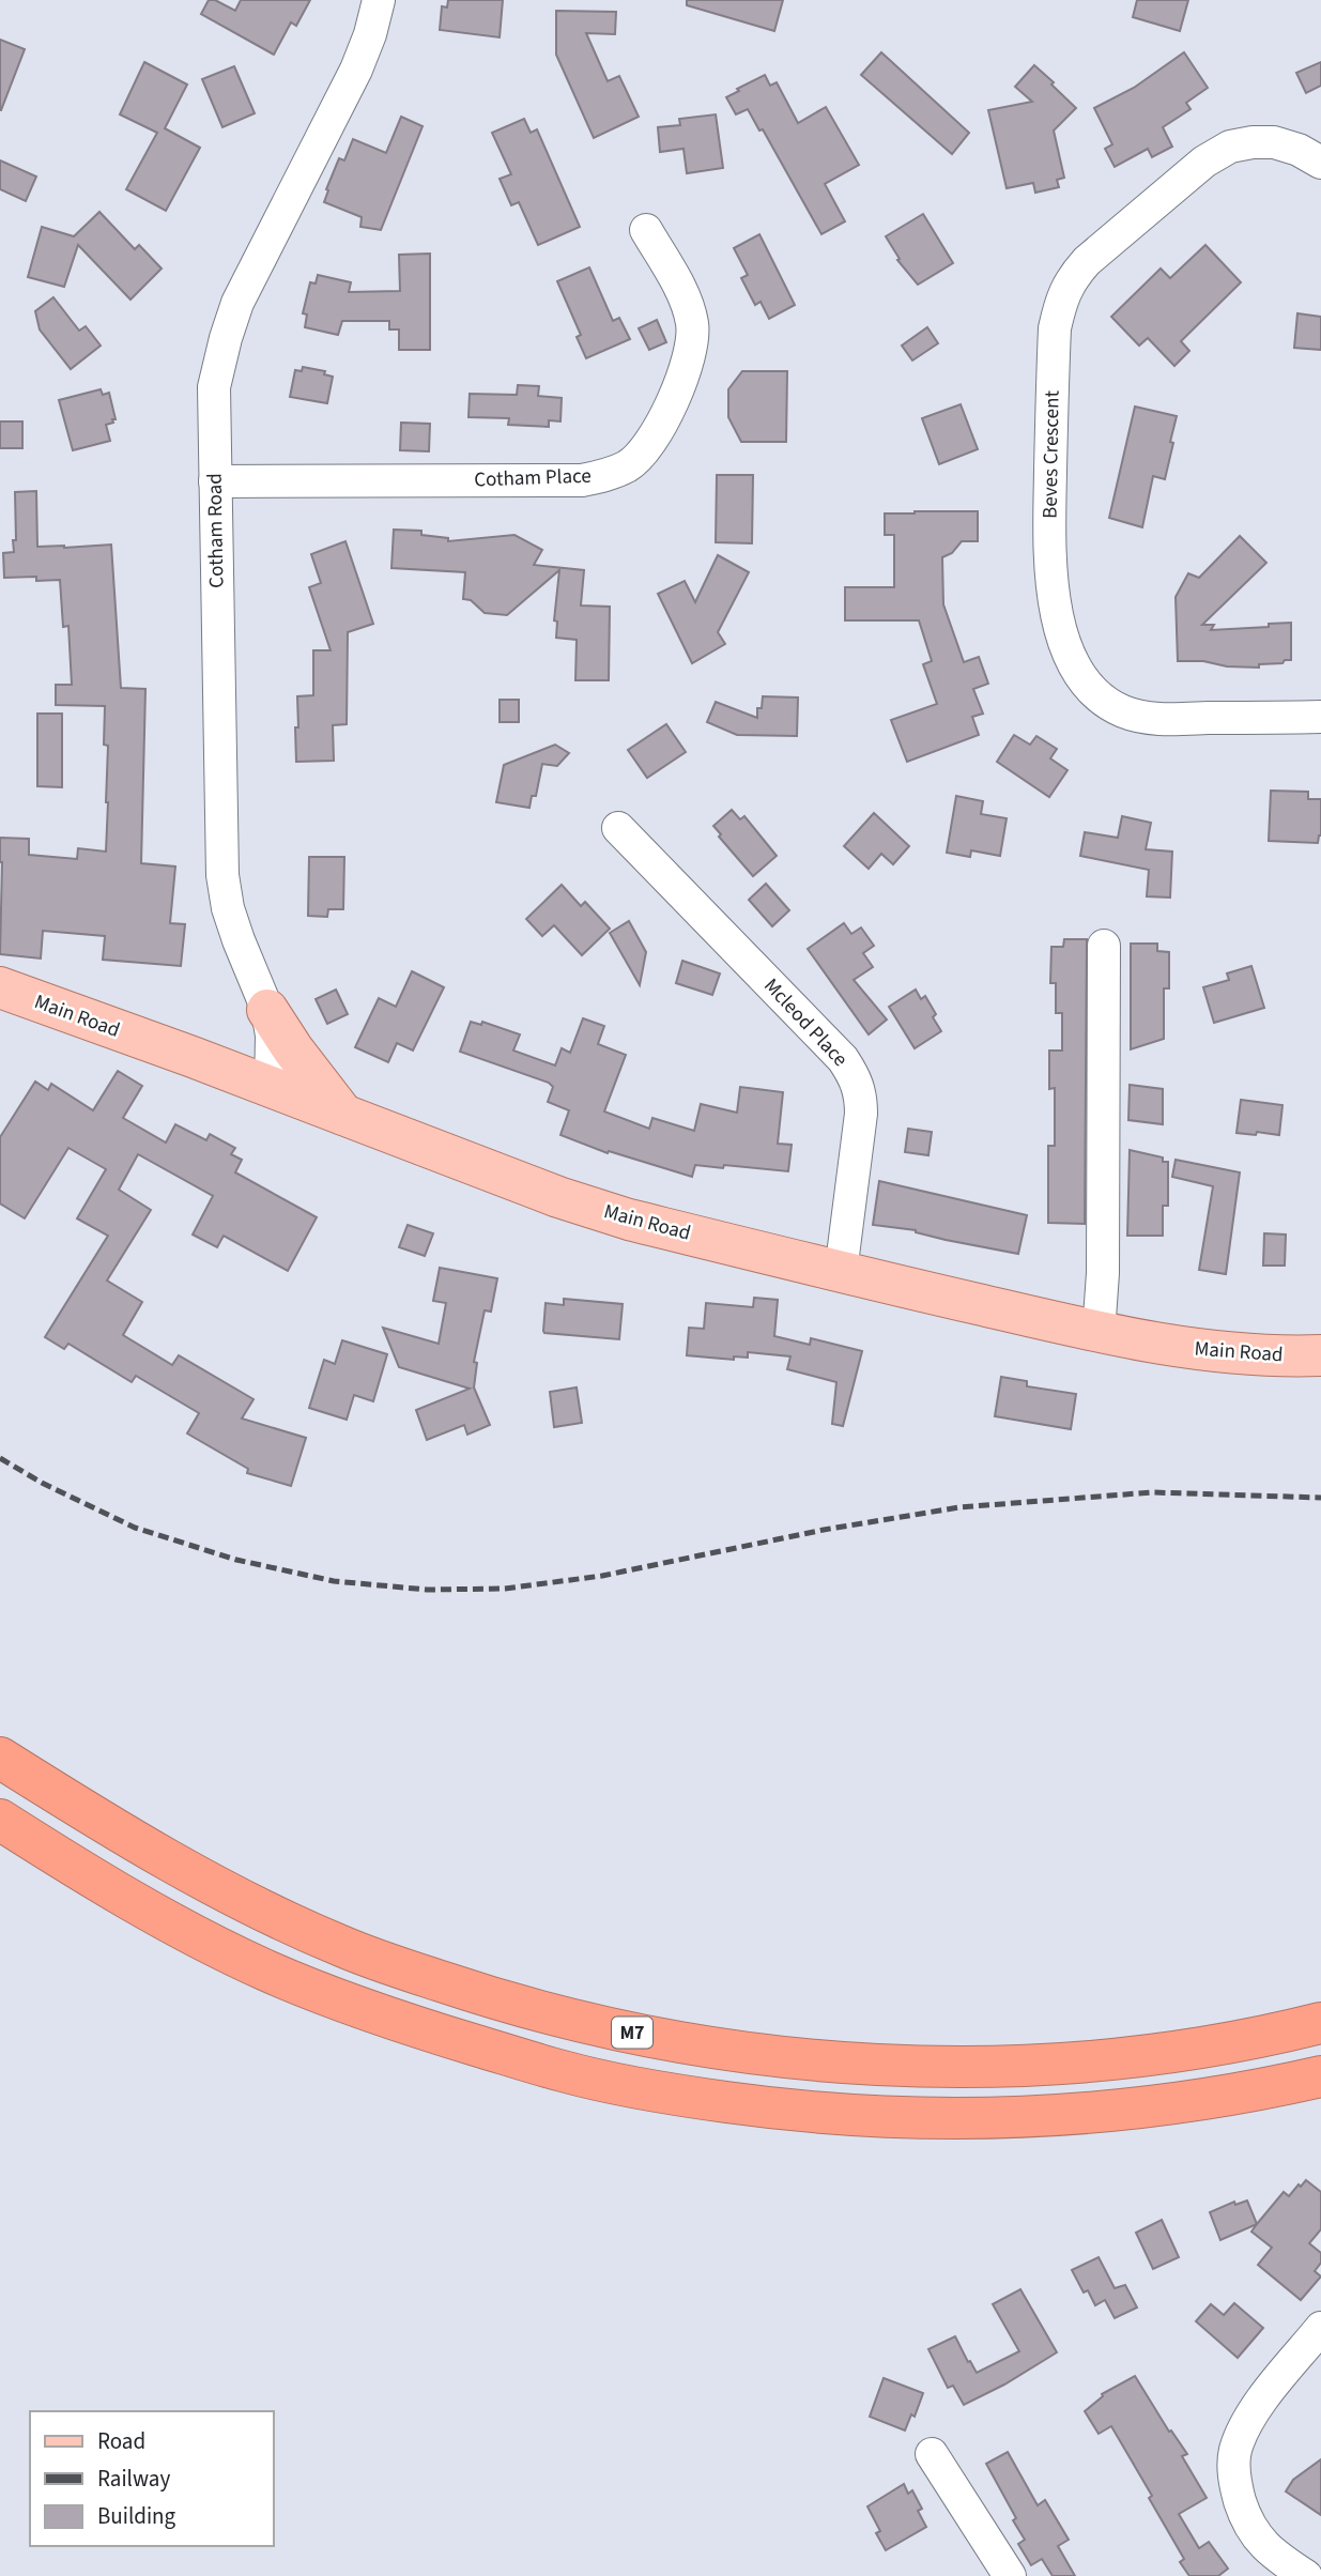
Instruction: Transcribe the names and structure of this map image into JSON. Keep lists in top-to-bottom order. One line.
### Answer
{"streets":{"highway":["M7"],"main road":["Main Road"],"street":["Beves Crescent","Cotham Place","Cotham Road","Mcleod Place"]},"crossings":[["Cotham Place","Cotham Road"],["Cotham Road","Main Road"],["Main Road","Mcleod Place"]],"legend":["Road","Railway","Building"]}
